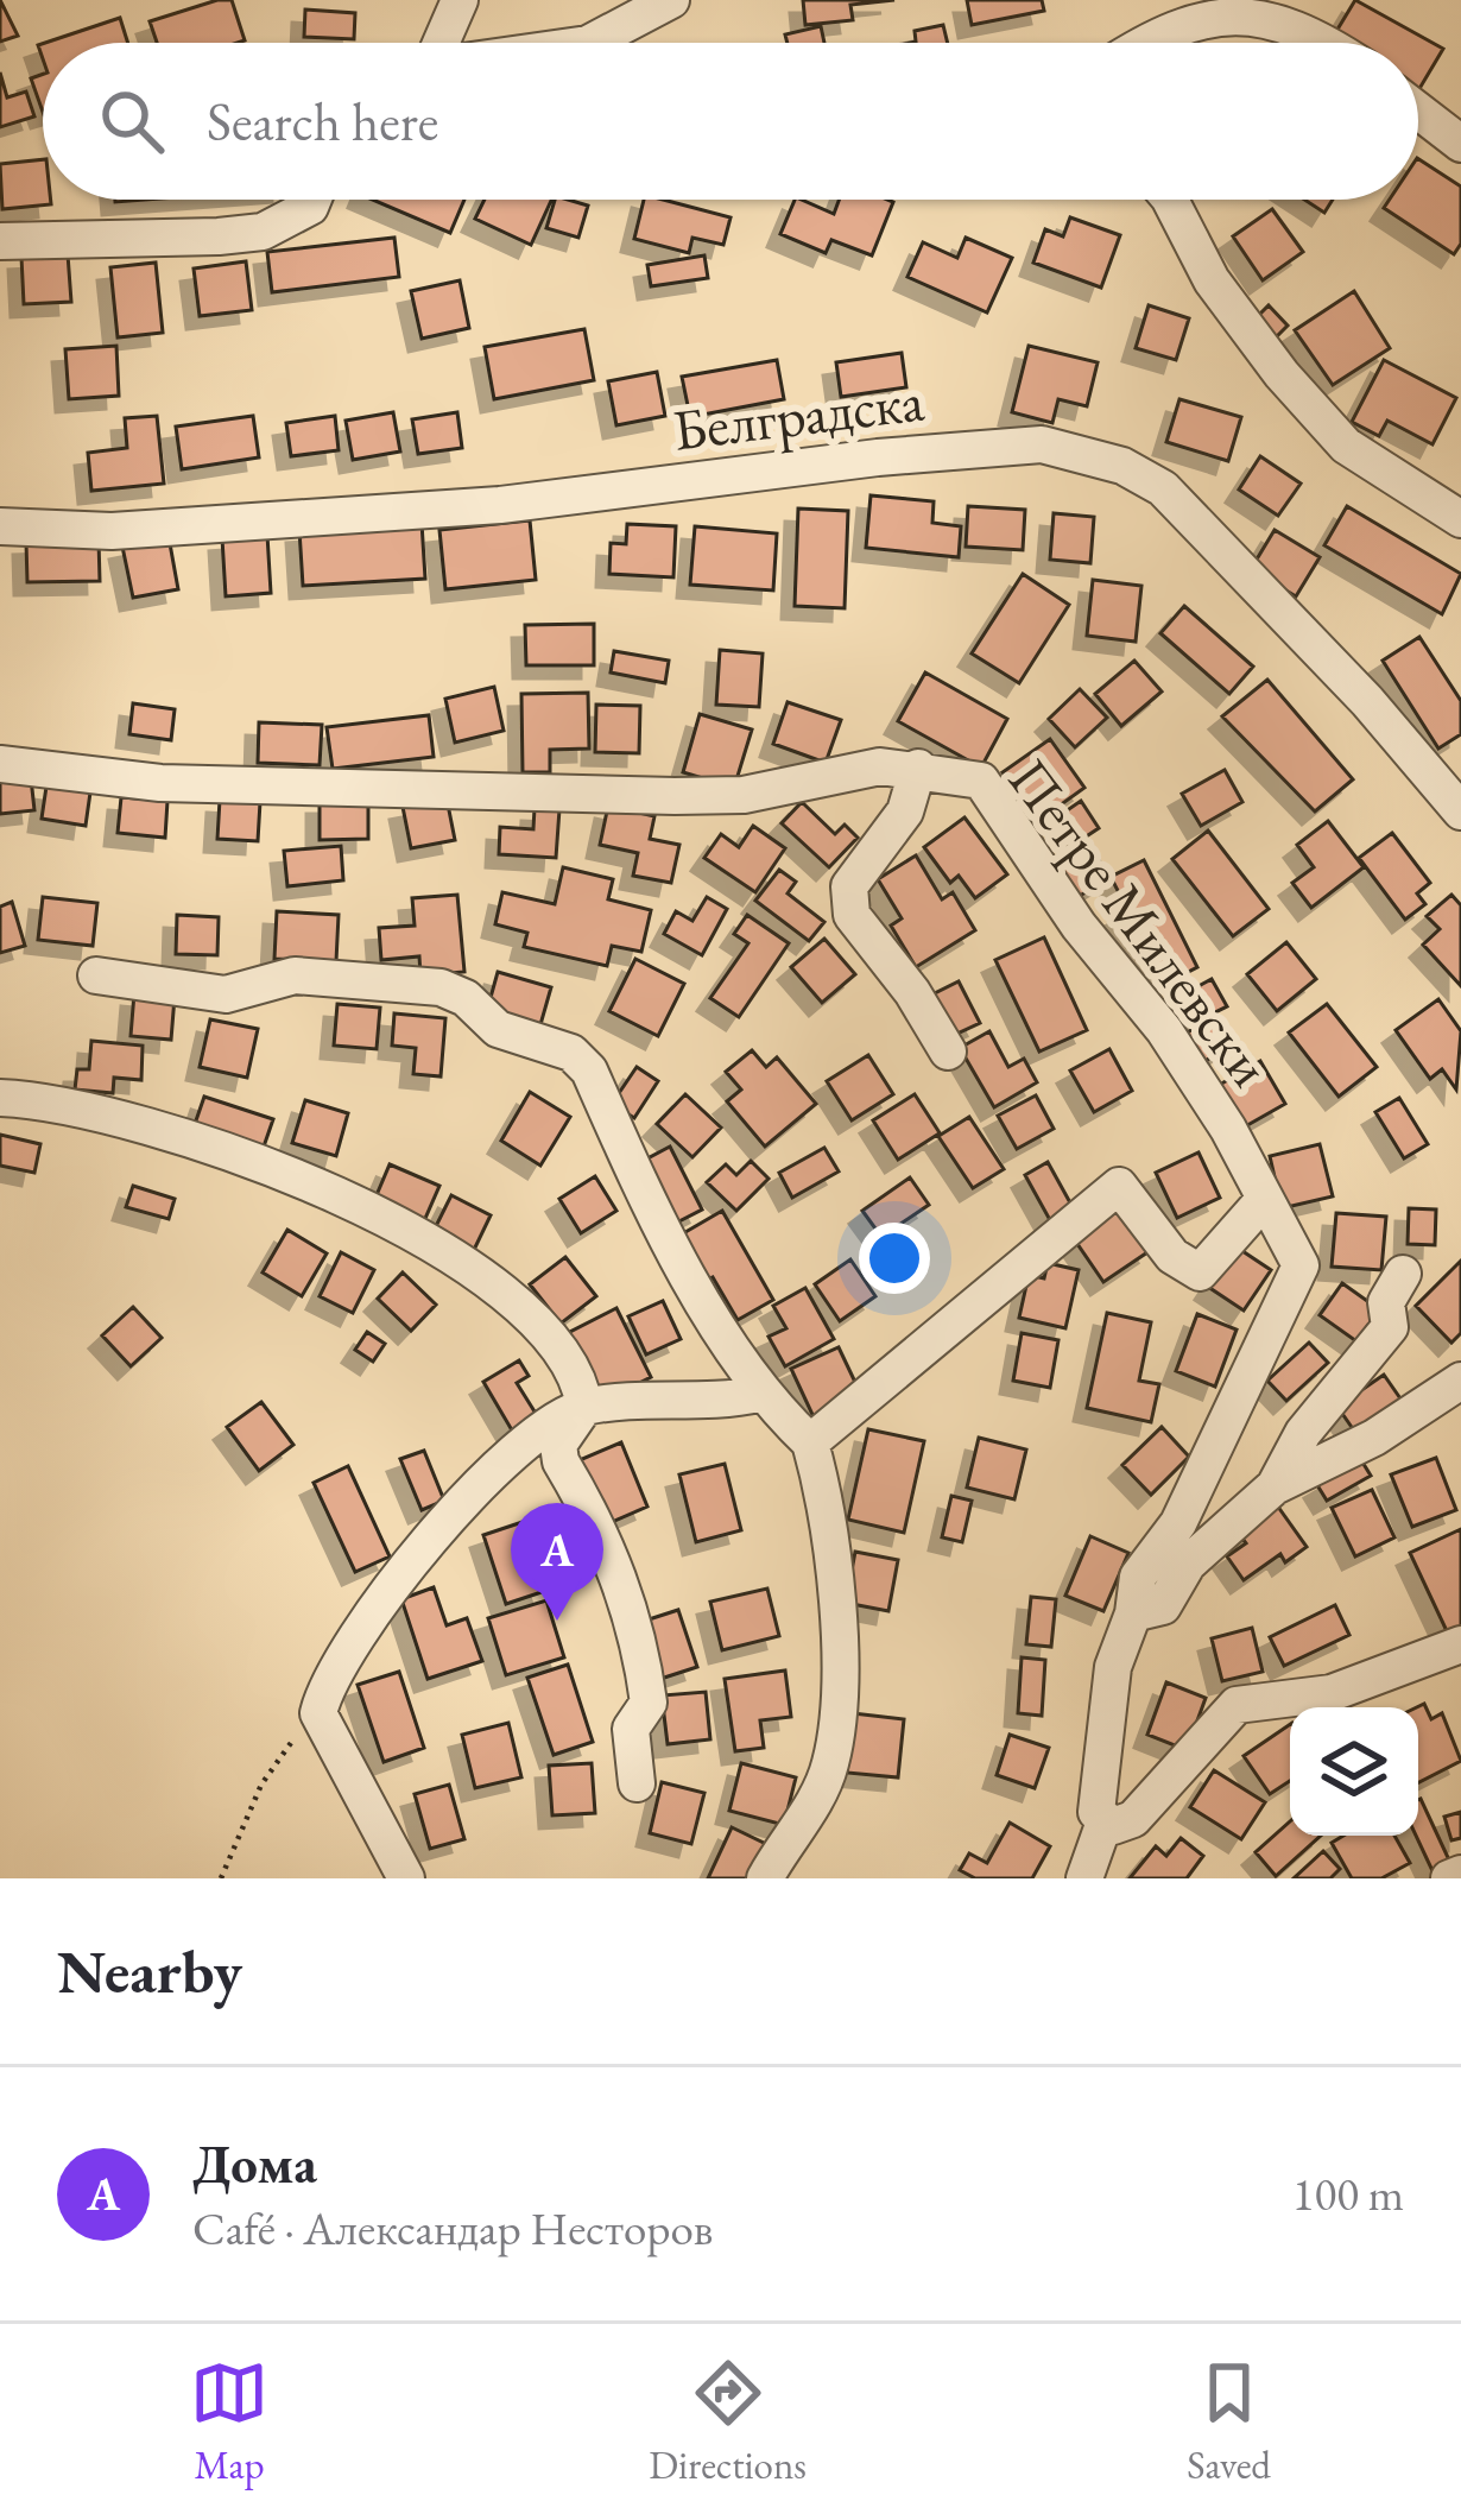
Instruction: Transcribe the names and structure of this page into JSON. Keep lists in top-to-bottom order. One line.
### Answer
{"streets":{"street":["Белградска","Петре Милевски"]},"page":{"search":"Search here","pins":"A","heading":"Nearby","list":[{"mark":"A","name":"Дома","note":"Café · Александар Несторов","value":"100 m"}],"nav":["Map","Directions","Saved"]}}
